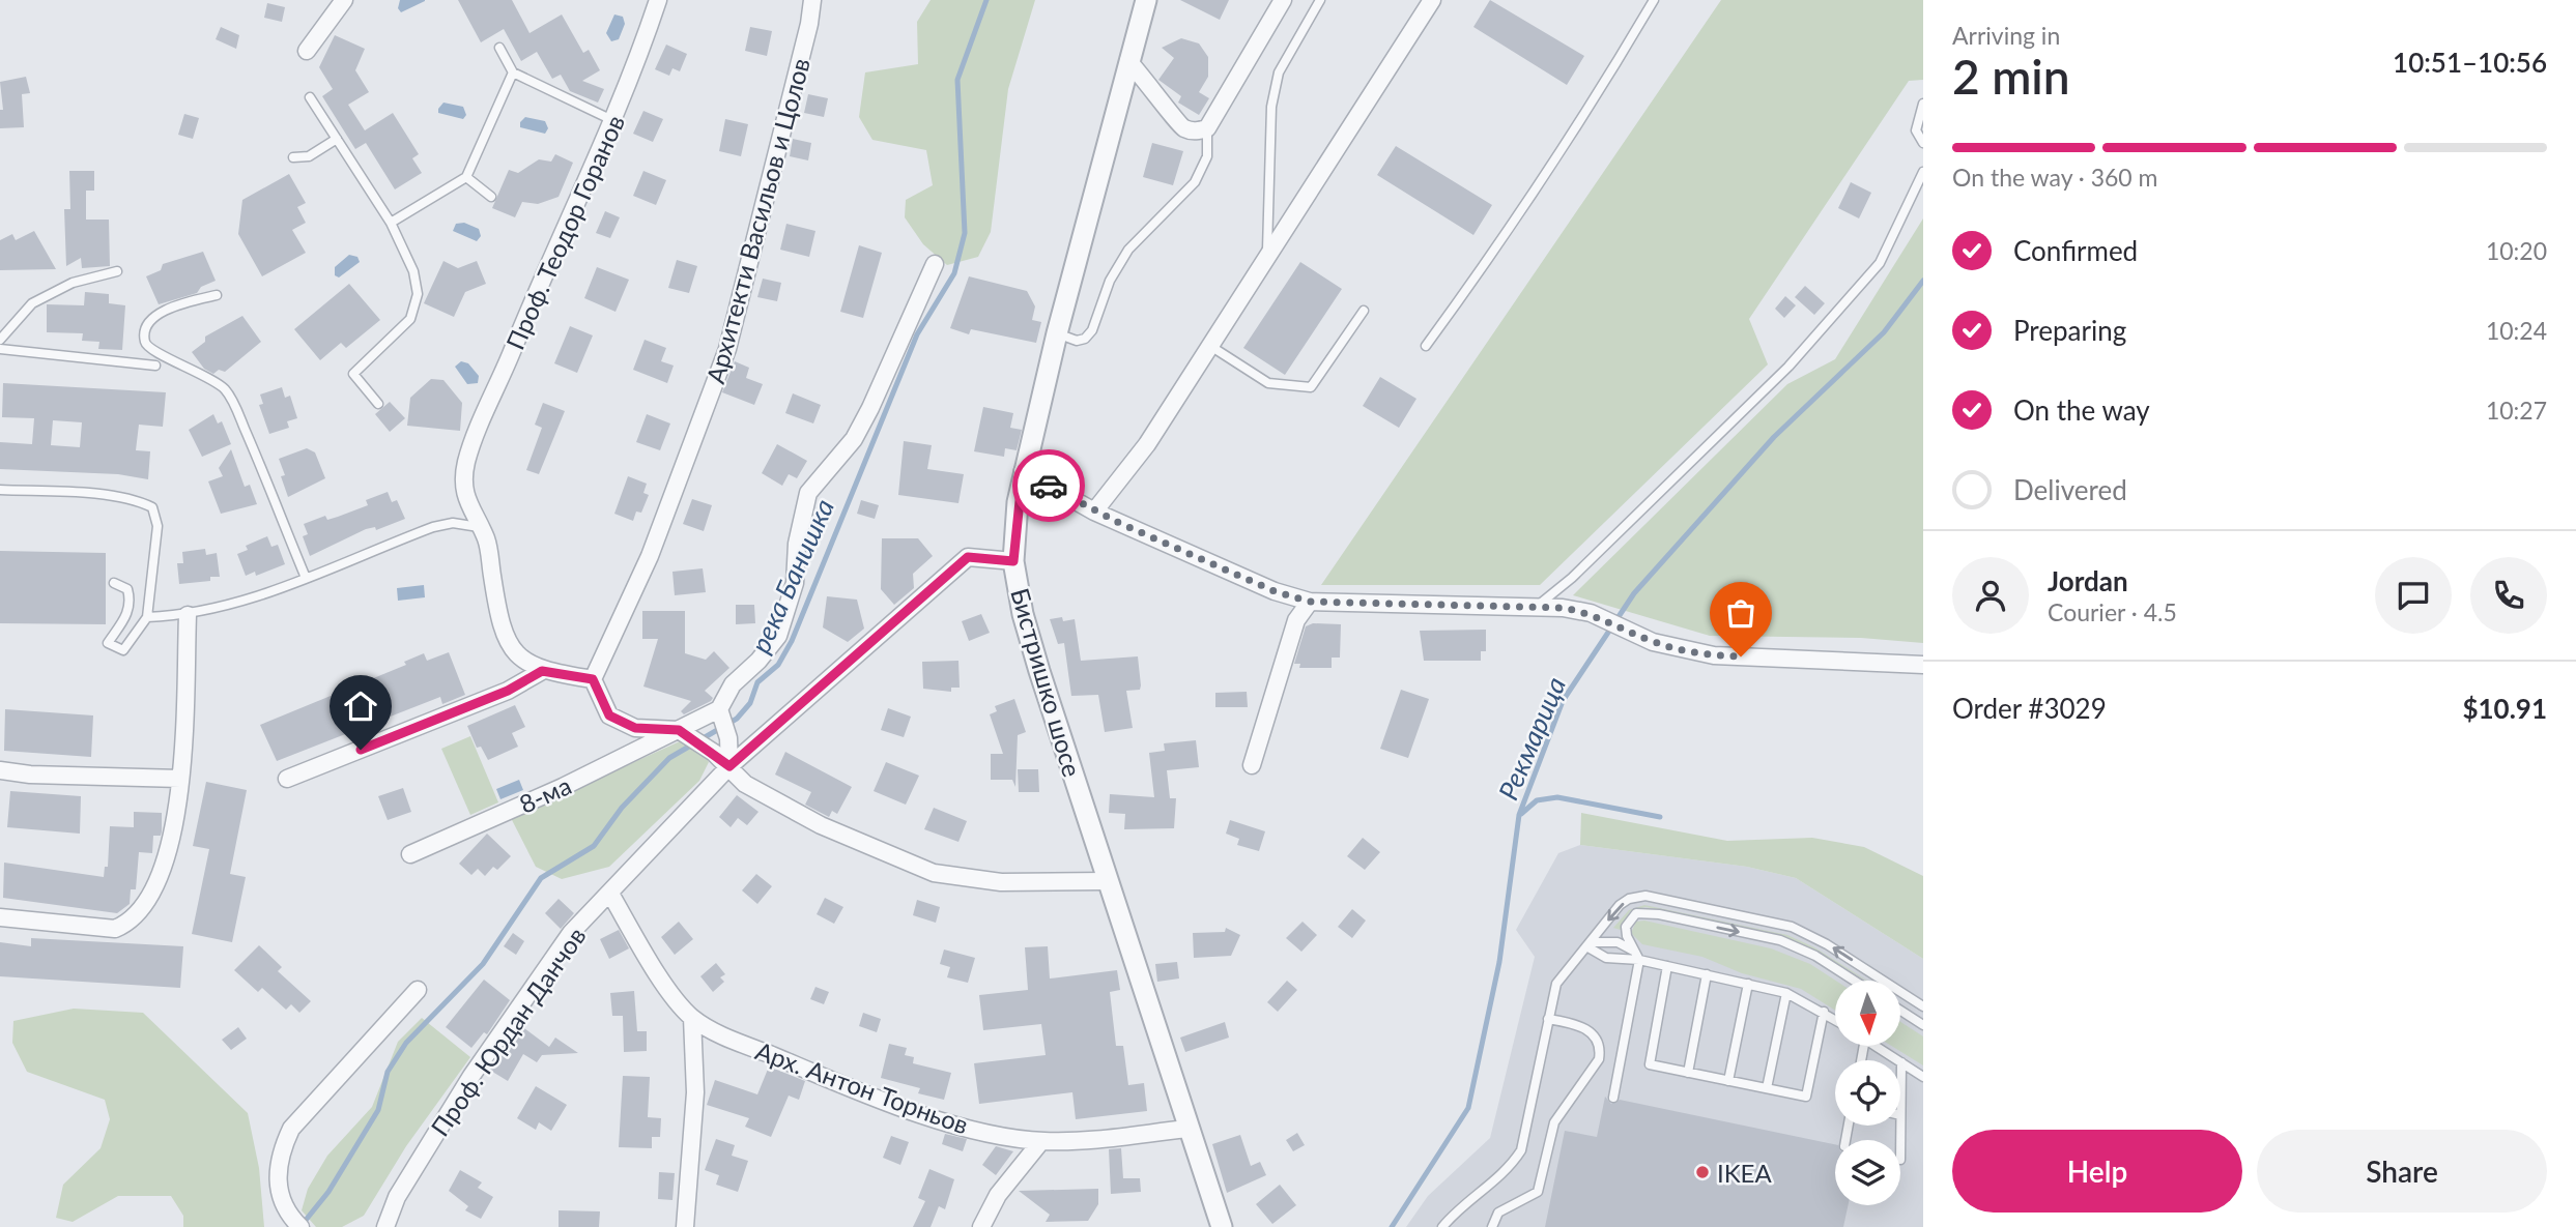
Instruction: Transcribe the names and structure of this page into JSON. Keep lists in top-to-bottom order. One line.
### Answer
{"streets":{"street":["Архитекти Васильов и Цолов","Проф. Теодор Горанов","Бистришко шосе","8-ма","Проф. Юрдан Данчов","Арх. Антон Торньов"]},"crossings":[["Бистришко шосе","Проф. Юрдан Данчов"],["Бистришко шосе","Арх. Антон Торньов"],["Проф. Юрдан Данчов","Арх. Антон Торньов"]],"water":["река Банишка","Рекмарица"],"places":["IKEA"],"north":"bottom","page":{"heading":["2 min","Arriving in","10:51–10:56"],"panel":["Jordan","Courier · 4.5","Order #3029","$10.91"],"bar":"On the way · 360 m","list":[["Confirmed","10:20"],["Preparing","10:24"],["On the way","10:27"],"Delivered"],"buttons":["Help","Share"]}}
